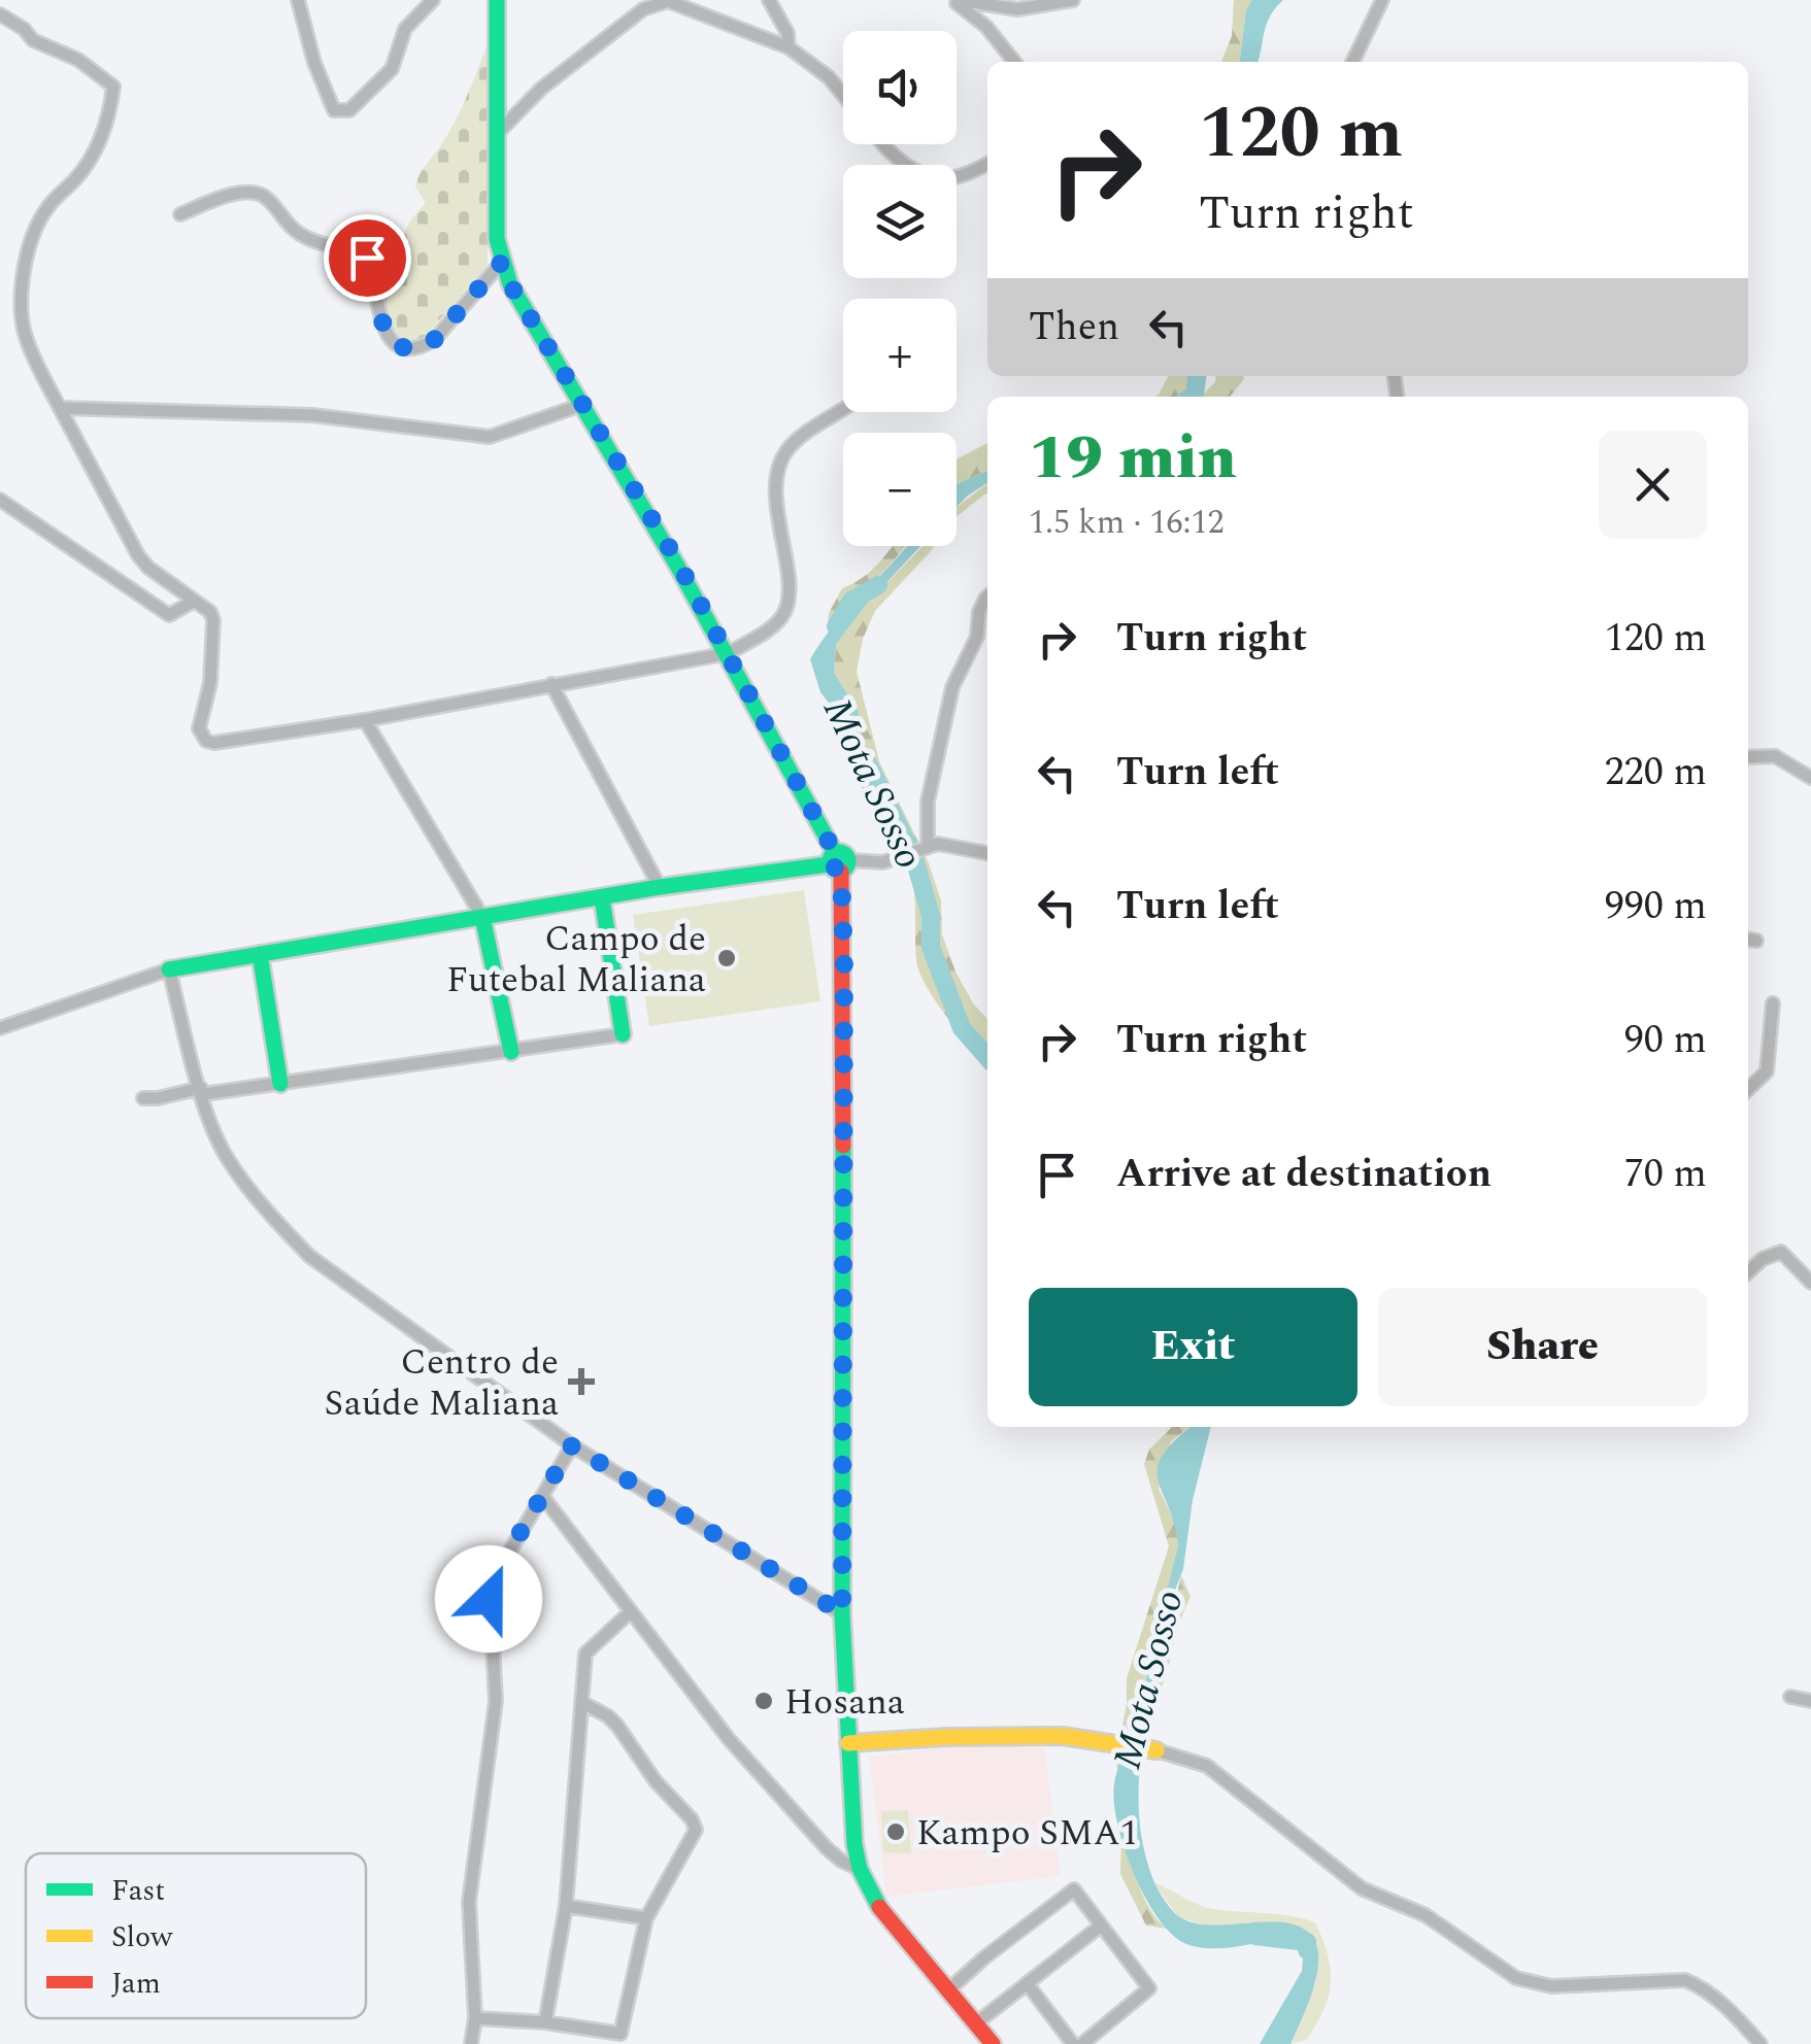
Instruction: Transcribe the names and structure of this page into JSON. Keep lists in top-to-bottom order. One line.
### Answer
{"water":["Mota Sosso"],"places":{"other":["Campo de Futebal Maliana","Hosana","Kampo SMA1"],"health":["Centro de Saúde Maliana"]},"legend":["Fast","Slow","Jam"],"page":{"map_buttons":["+","−"],"turn":["120 m","Turn right"],"then":"Then","heading":["19 min","1.5 km · 16:12"],"list":[{"name":"Turn right","value":"120 m"},{"name":"Turn left","value":"220 m"},{"name":"Turn left","value":"990 m"},{"name":"Turn right","value":"90 m"},{"name":"Arrive at destination","value":"70 m"}],"buttons":["Exit","Share"]}}
